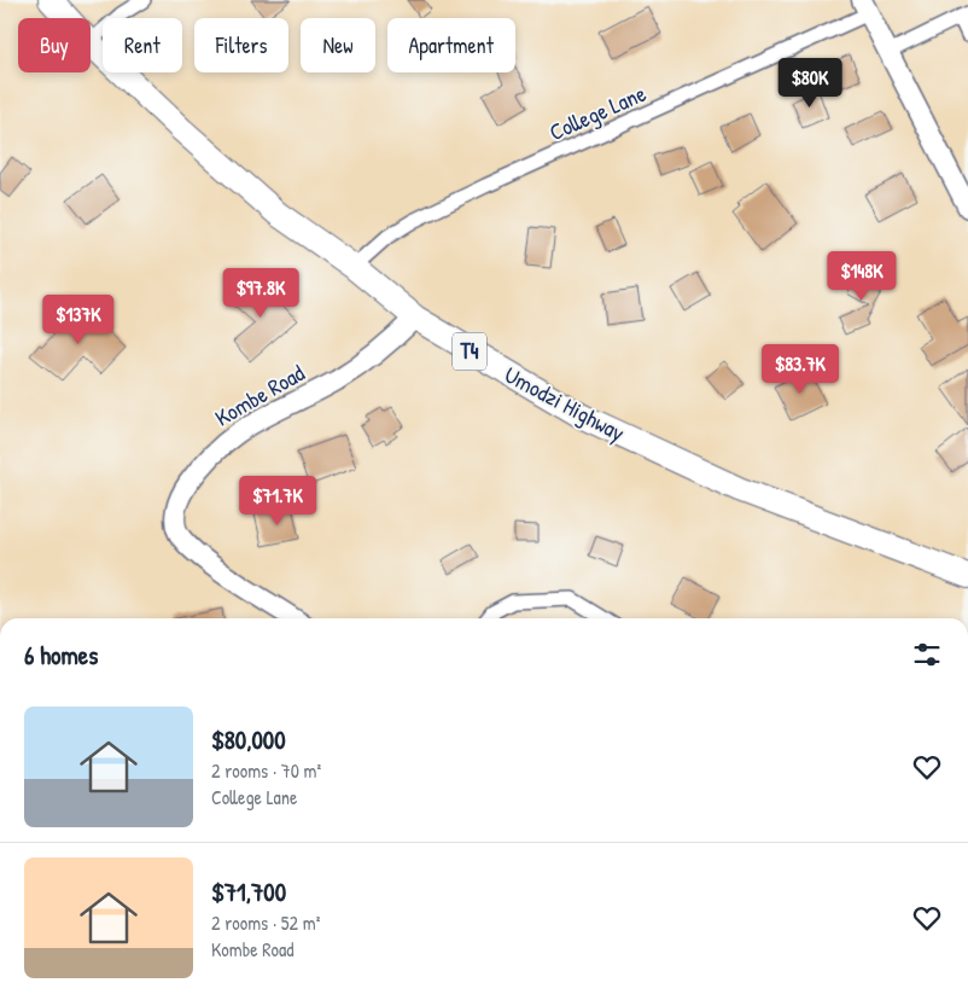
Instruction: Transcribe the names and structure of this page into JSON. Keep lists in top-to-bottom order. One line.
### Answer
{"streets":{"highway":["T4","Umodzi Highway"],"street":["College Lane","Kombe Road"]},"crossings":[["College Lane","Umodzi Highway"],["Kombe Road","Umodzi Highway"]],"page":{"chip":["Buy","Rent","Filters","New","Apartment"],"price":["$80K","$148K","$97.8K","$137K","$83.7K","$71.7K"],"heading":"6 homes","list":[{"name":"$80,000","note":"2 rooms · 70 m² · College Lane"},{"name":"$71,700","note":"2 rooms · 52 m² · Kombe Road"}]}}
